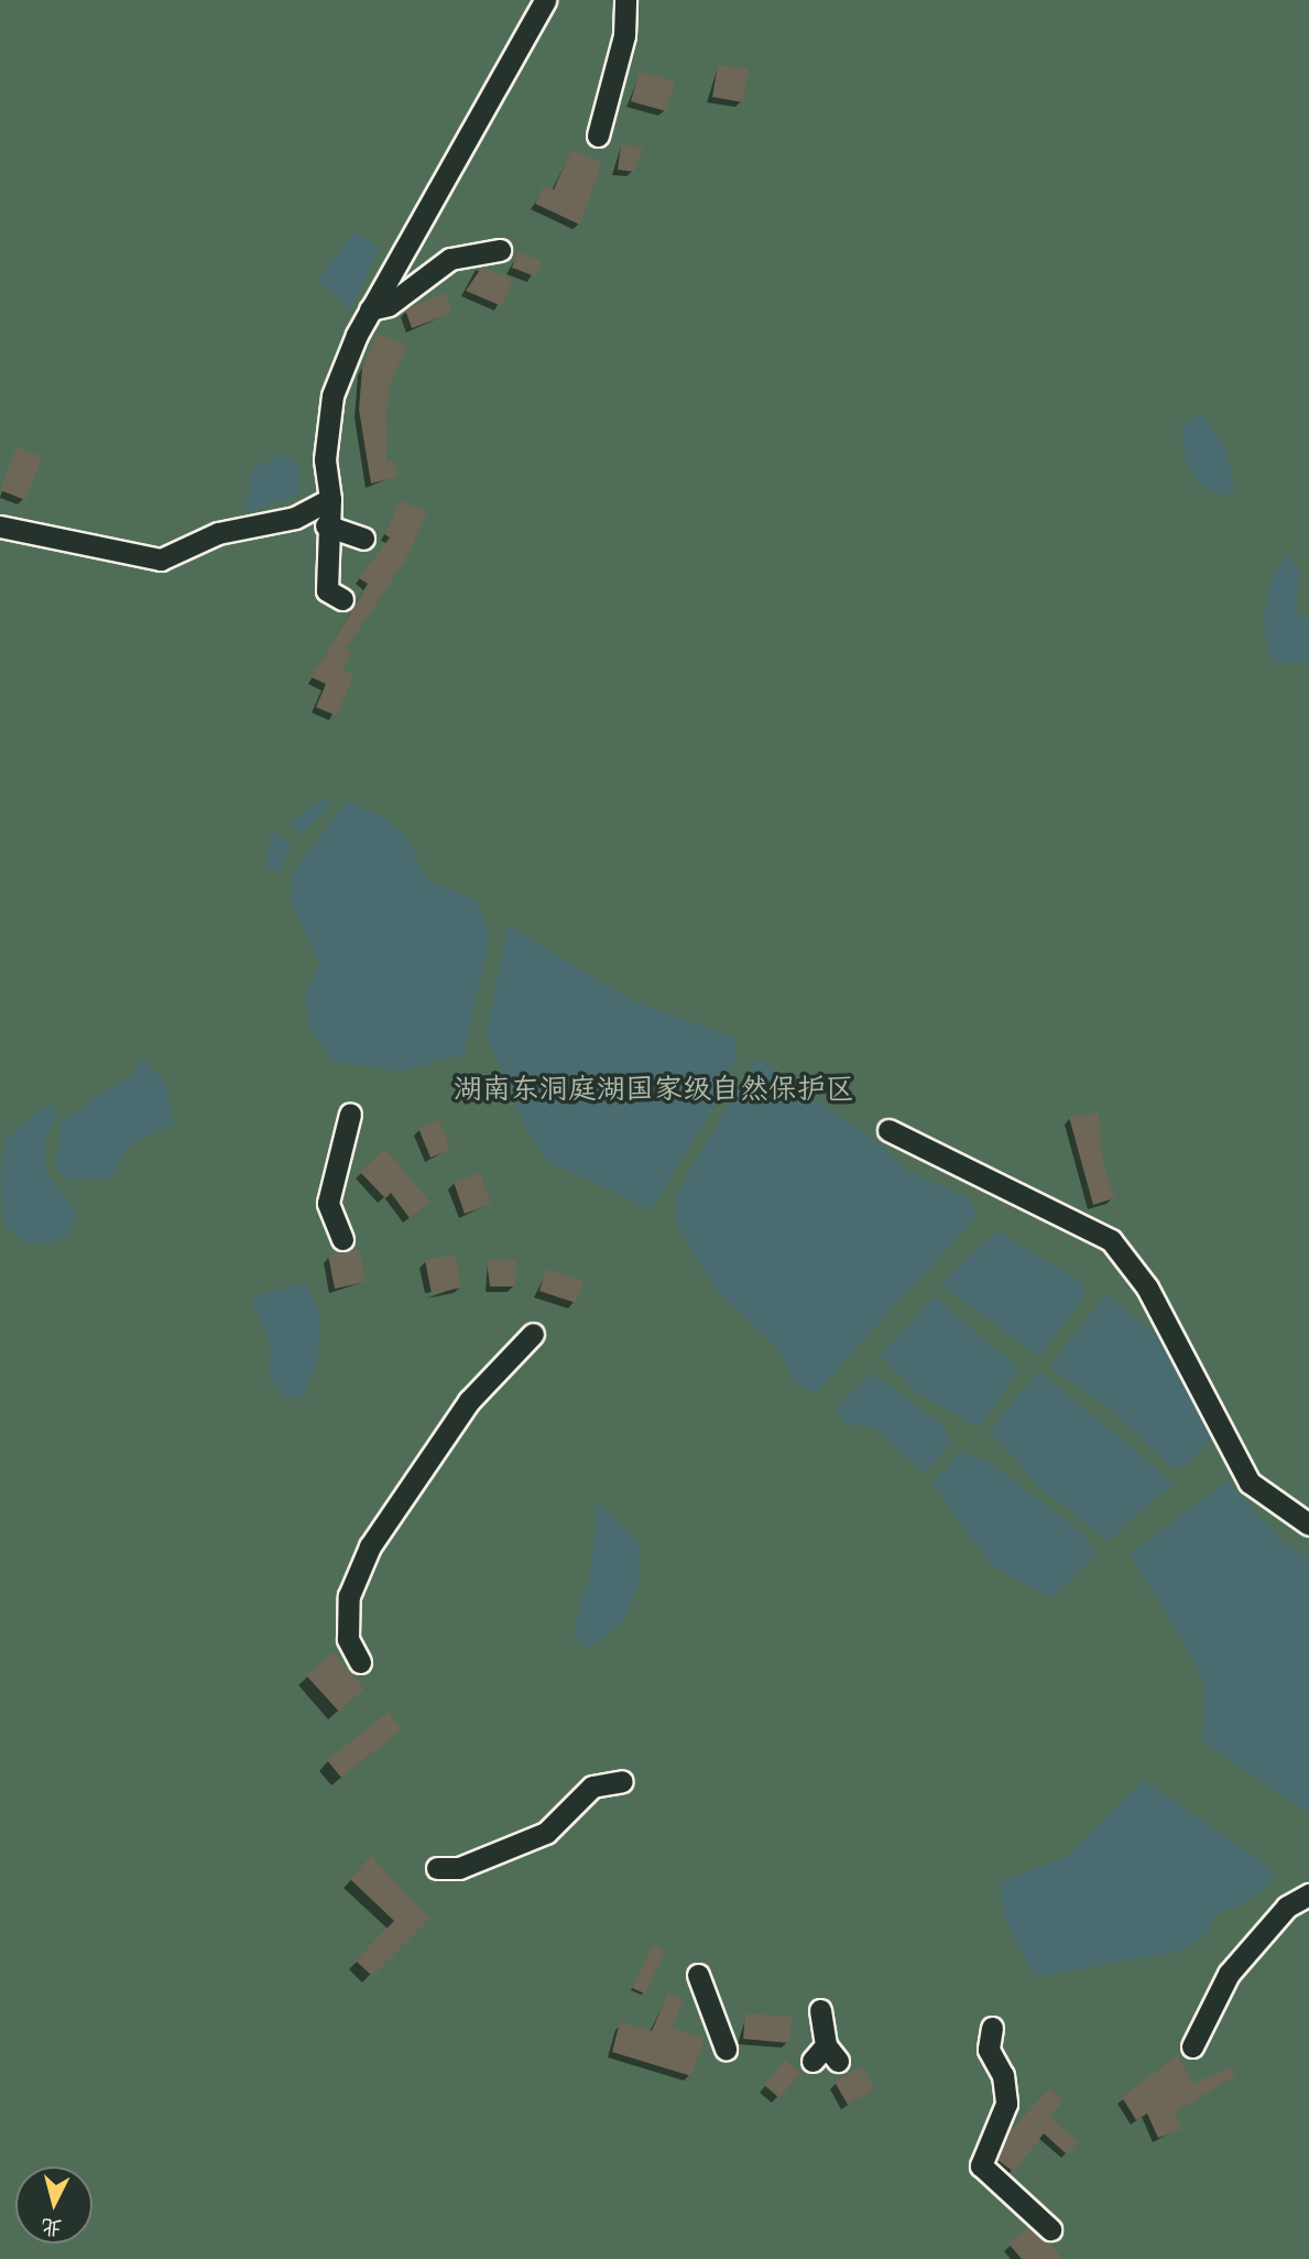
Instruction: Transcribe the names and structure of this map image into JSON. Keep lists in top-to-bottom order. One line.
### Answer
{"parks":["湖南东洞庭湖国家级自然保护区"],"north":"bottom"}
